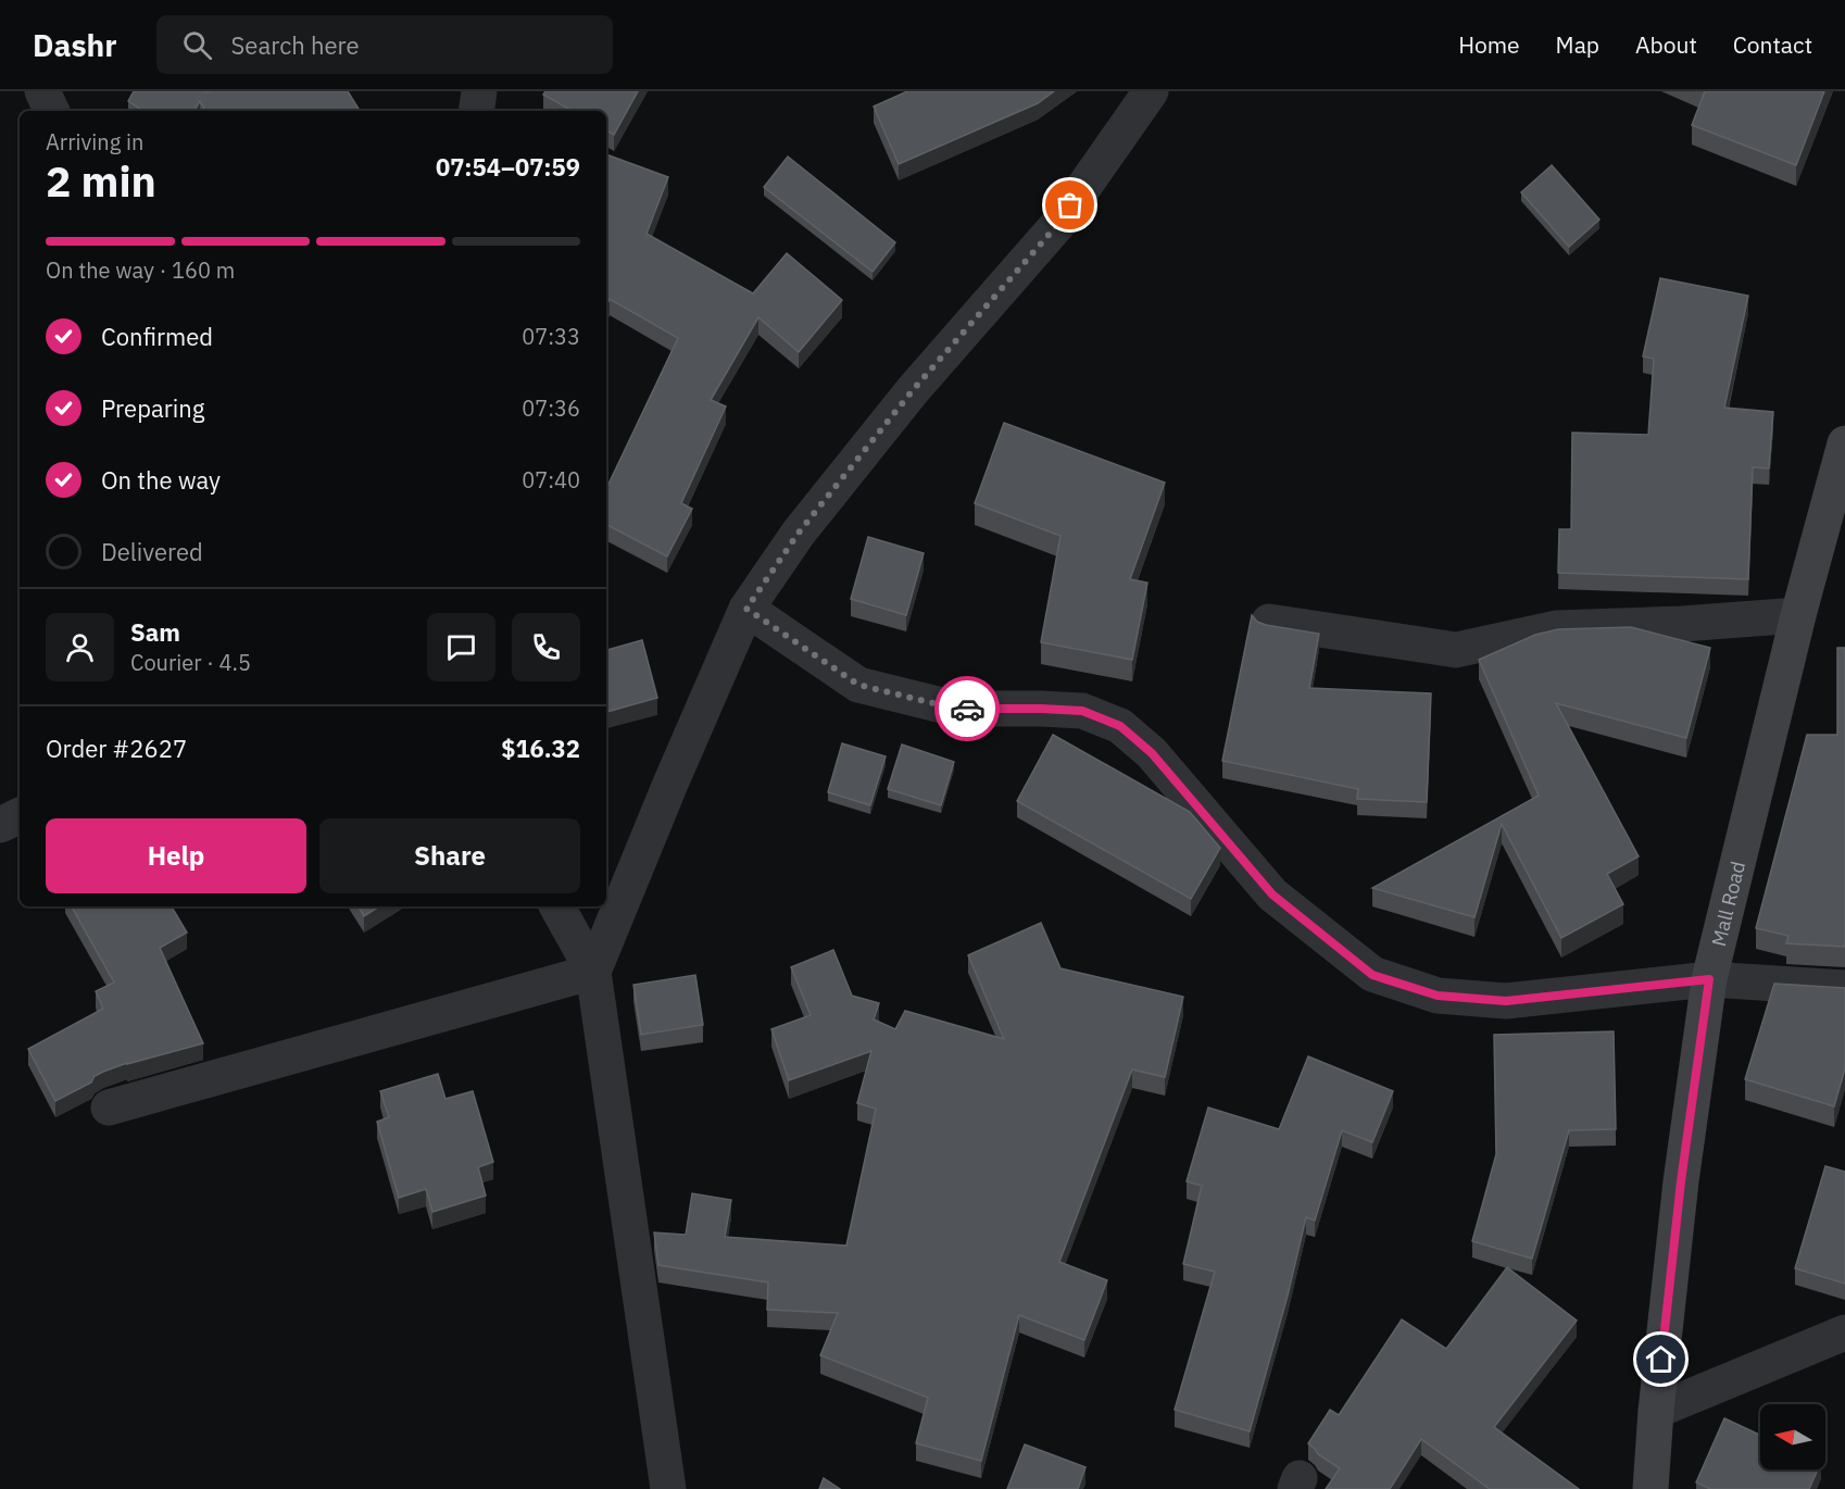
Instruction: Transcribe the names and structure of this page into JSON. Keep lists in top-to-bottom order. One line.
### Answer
{"streets":{"street":["Mall Road"]},"north":"left","page":{"header":"Dashr","search":"Search here","nav":["Home","Map","About","Contact"],"heading":["2 min","Arriving in","07:54–07:59"],"panel":["Sam","Courier · 4.5","Order #2627","$16.32"],"bar":"On the way · 160 m","list":[["Confirmed","07:33"],["Preparing","07:36"],["On the way","07:40"],"Delivered"],"buttons":["Help","Share"]}}
